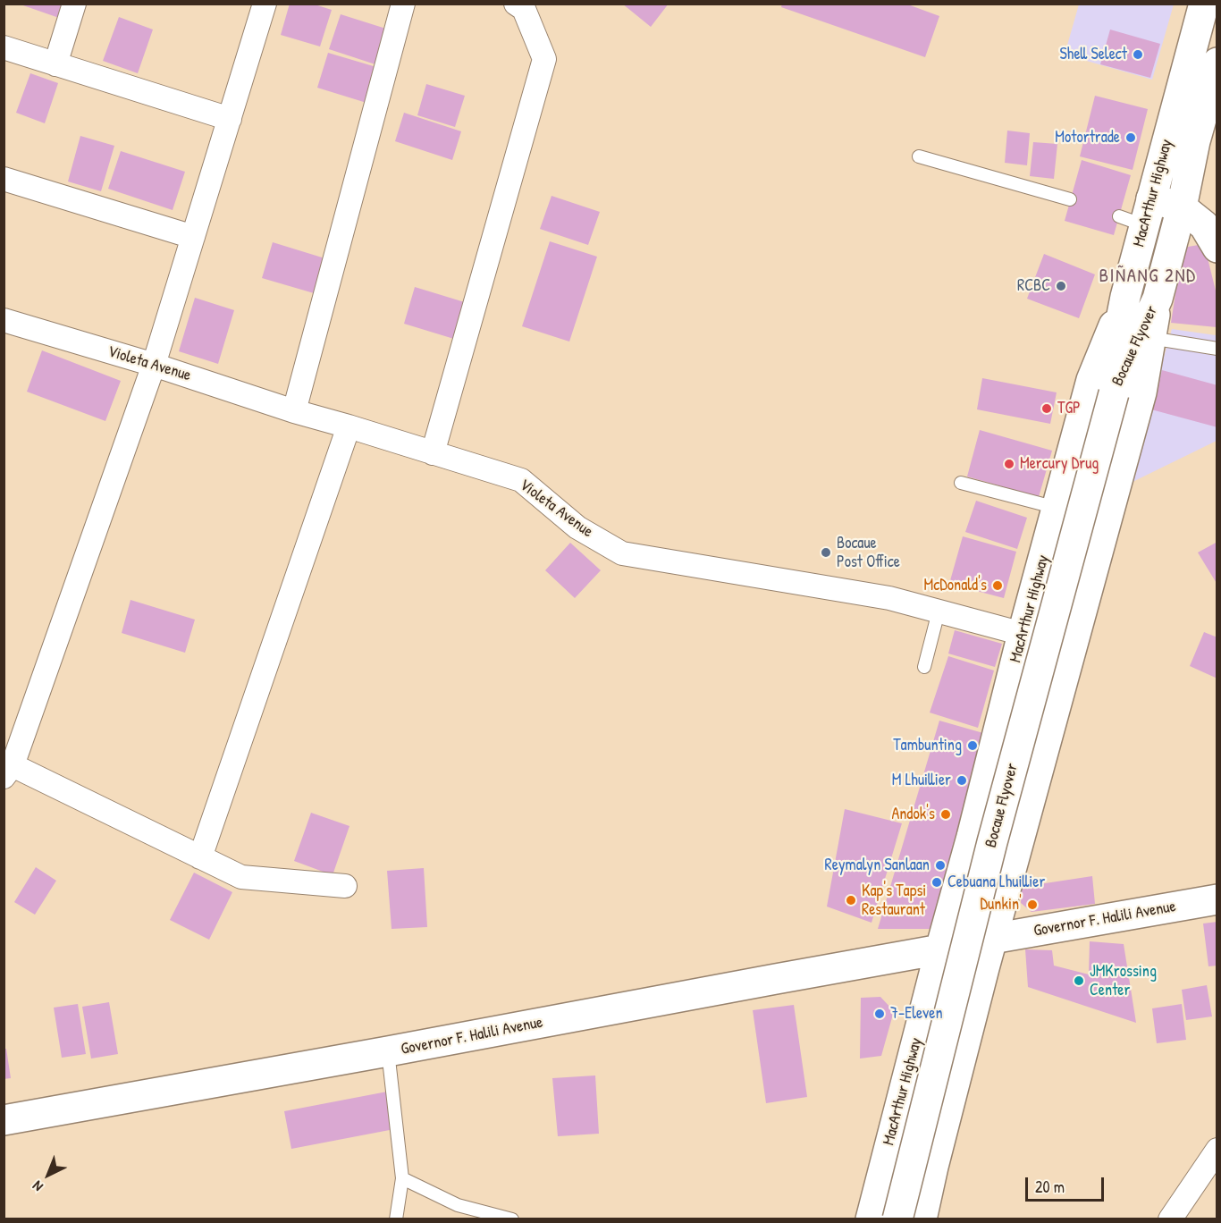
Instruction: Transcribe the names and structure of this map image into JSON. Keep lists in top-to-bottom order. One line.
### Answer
{"streets":{"main road":["MacArthur Highway","Bocaue Flyover","Governor F. Halili Avenue"],"street":["Violeta Avenue"]},"crossings":[["MacArthur Highway","Bocaue Flyover"],["MacArthur Highway","Violeta Avenue"],["MacArthur Highway","Governor F. Halili Avenue"]],"districts":["BIÑANG 2ND"],"places":["Shell Select","Motortrade","RCBC","TGP","Mercury Drug","Bocaue Post Office","McDonald's","Tambunting","M Lhuillier","Andok's","Reymalyn Sanlaan","Cebuana Lhuillier","Kap's Tapsi Restaurant","Dunkin'","JMKrossing Center","7-Eleven"],"scale_bar":"20 m","north":"bottom left"}
